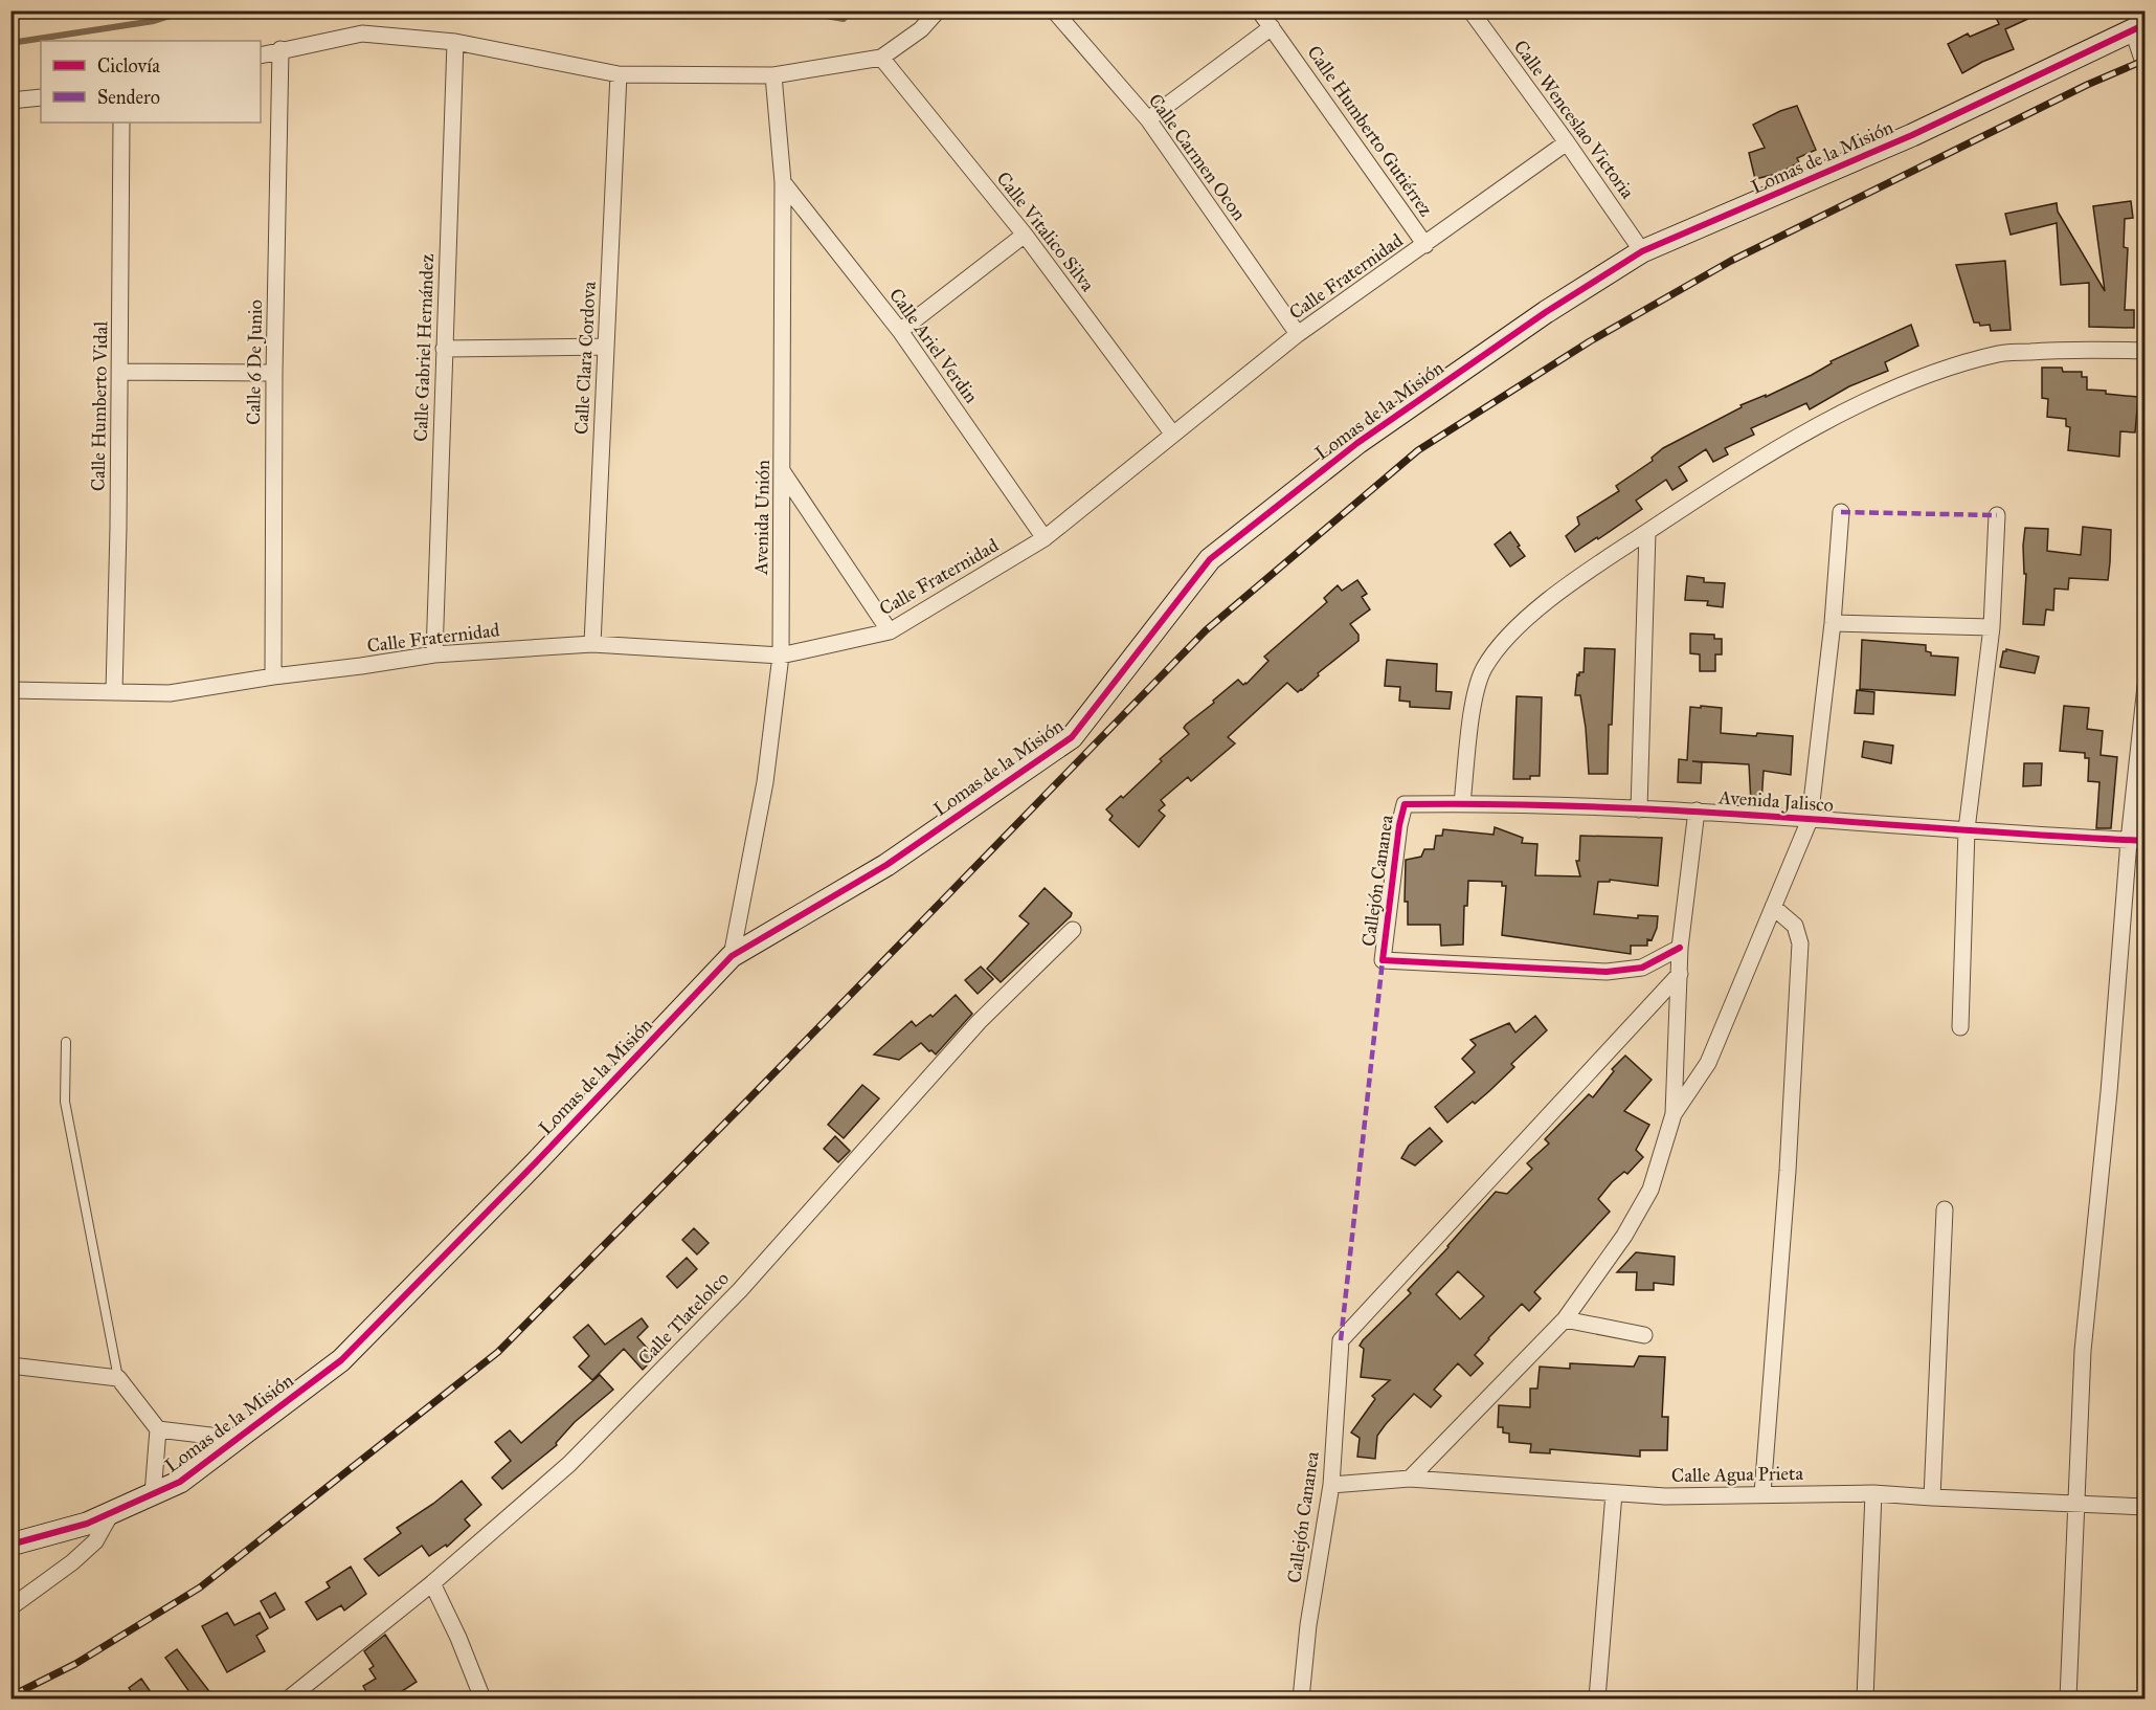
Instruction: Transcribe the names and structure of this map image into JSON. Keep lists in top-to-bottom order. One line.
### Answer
{"streets":{"street":["Calle Wenceslao Victoria","Calle Humberto Gutiérrez","Calle Carmen Ocon","Lomas de la Misión","Calle Vitalico Silva","Calle Fraternidad","Calle Ariel Verdin","Calle Gabriel Hernández","Calle Clara Cordova","Calle 6 De Junio","Calle Humberto Vidal","Avenida Unión","Avenida Jalisco","Callejón Cananea","Calle Tlatelolco","Calle Agua Prieta"]},"crossings":[["Calle Wenceslao Victoria","Lomas de la Misión"],["Calle Wenceslao Victoria","Calle Fraternidad"],["Calle Humberto Gutiérrez","Calle Fraternidad"],["Calle Carmen Ocon","Calle Fraternidad"],["Lomas de la Misión","Avenida Unión"],["Calle Vitalico Silva","Calle Fraternidad"],["Calle Fraternidad","Calle Ariel Verdin"],["Calle Fraternidad","Calle Gabriel Hernández"],["Calle Fraternidad","Calle Clara Cordova"],["Calle Fraternidad","Calle 6 De Junio"],["Calle Fraternidad","Calle Humberto Vidal"],["Calle Fraternidad","Avenida Unión"],["Calle Ariel Verdin","Avenida Unión"],["Avenida Jalisco","Callejón Cananea"],["Callejón Cananea","Calle Agua Prieta"]],"legend":["Ciclovía","Sendero"]}
